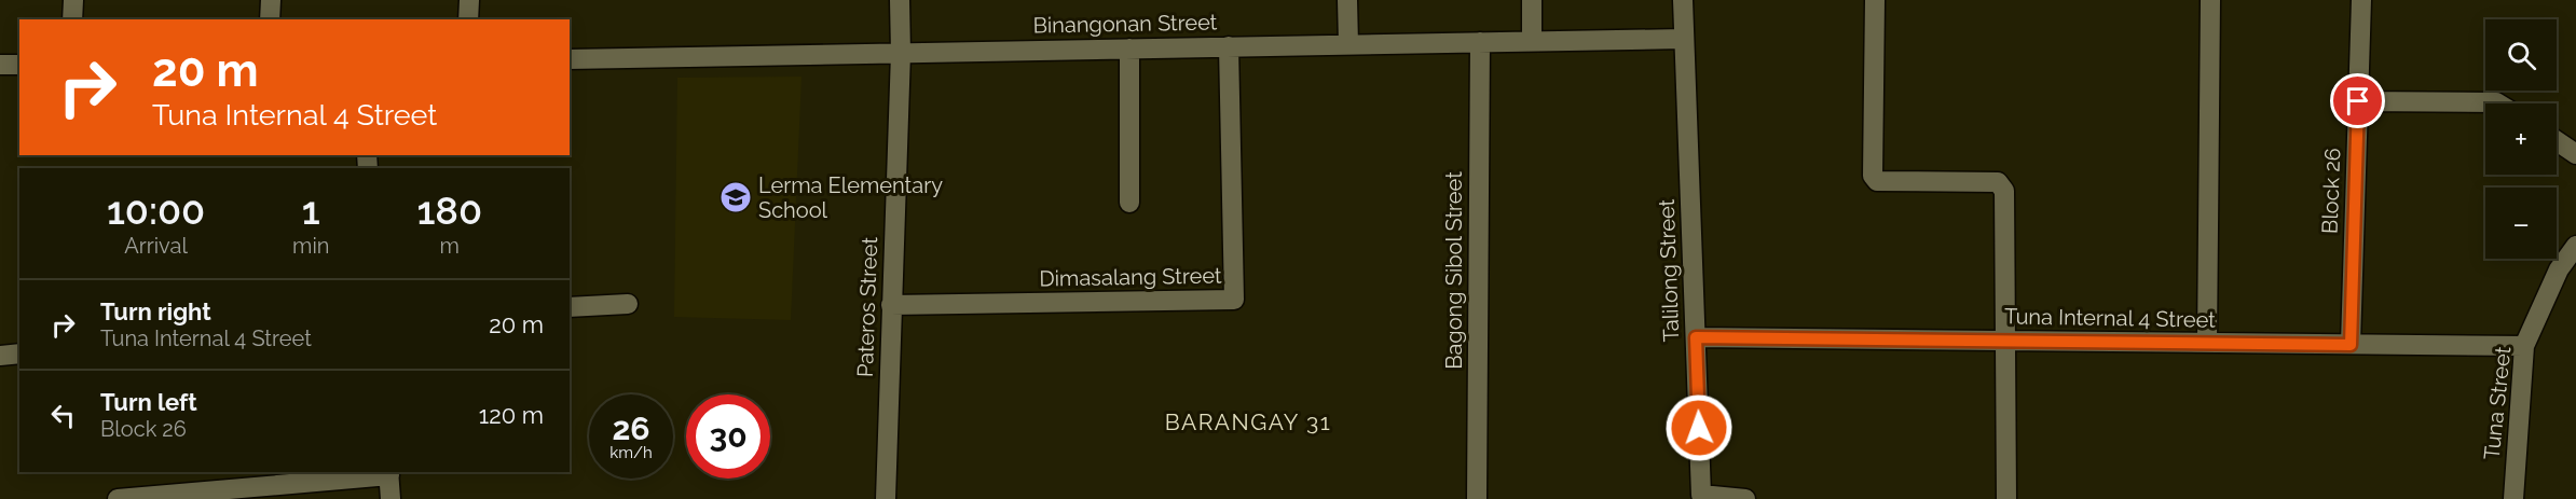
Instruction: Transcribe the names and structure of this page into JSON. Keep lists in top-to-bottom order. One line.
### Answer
{"streets":{"street":["Binangonan Street","Block 26","Bagong Sibol Street","Talilong Street","Dimasalang Street","Pateros Street","Tuna Internal 4 Street","Tuna Street"]},"crossings":[["Binangonan Street","Bagong Sibol Street"],["Binangonan Street","Talilong Street"],["Binangonan Street","Dimasalang Street"],["Binangonan Street","Pateros Street"],["Block 26","Tuna Internal 4 Street"],["Talilong Street","Tuna Internal 4 Street"],["Dimasalang Street","Pateros Street"],["Tuna Internal 4 Street","Tuna Street"]],"districts":["BARANGAY 31"],"places":{"school or university":["Lerma Elementary School"]},"page":{"map_buttons":["+","−"],"turn":["20 m","Tuna Internal 4 Street"],"eta":["10:00","Arrival","1","min","180","m"],"list":[{"name":"Turn right","note":"Tuna Internal 4 Street","value":"20 m"},{"name":"Turn left","note":"Block 26","value":"120 m"}],"speed":"26 km/h","limit":"30"}}
